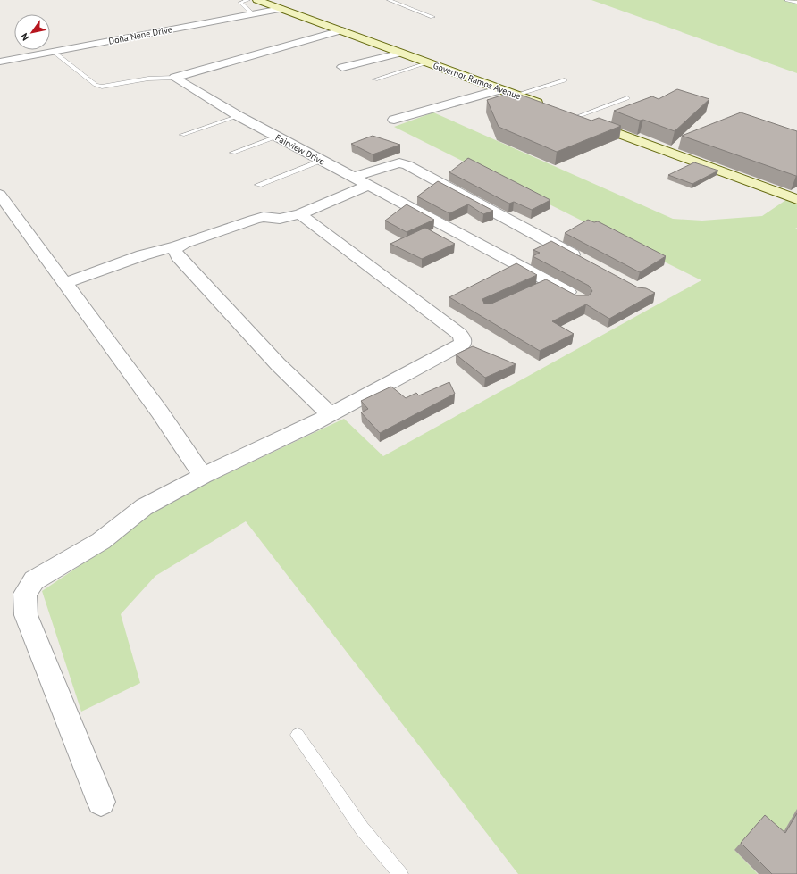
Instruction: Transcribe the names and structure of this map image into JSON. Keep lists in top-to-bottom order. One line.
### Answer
{"streets":{"main road":["Governor Ramos Avenue"],"street":["Doña Nene Drive","Fairview Drive"]},"crossings":[["Doña Nene Drive","Governor Ramos Avenue"]],"north":"bottom left"}
